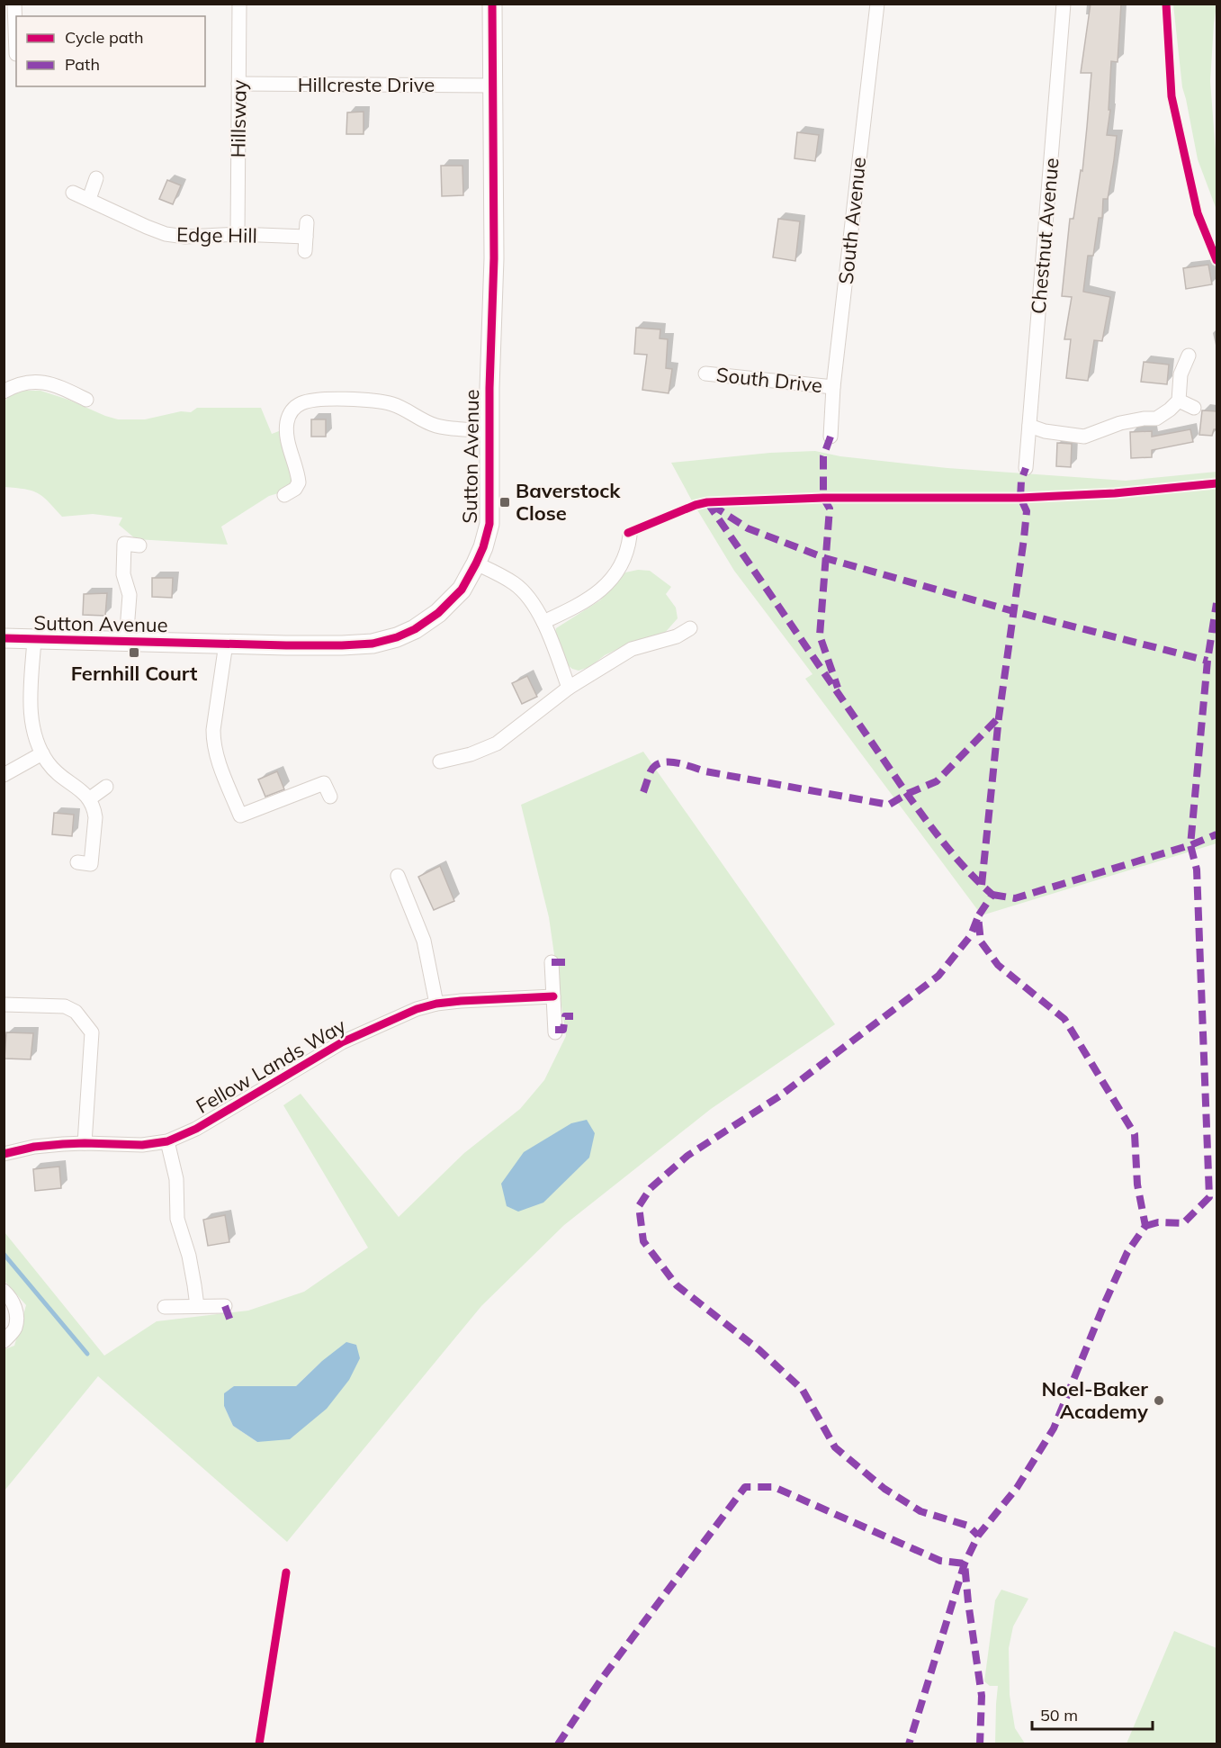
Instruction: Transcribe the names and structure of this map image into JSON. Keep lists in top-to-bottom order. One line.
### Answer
{"streets":{"street":["Hillcreste Drive","Hillsway","South Avenue","Edge Hill","Chestnut Avenue","South Drive","Sutton Avenue","Fellow Lands Way"]},"crossings":[["Hillcreste Drive","Hillsway"],["Hillcreste Drive","Sutton Avenue"],["Hillsway","Edge Hill"],["South Avenue","South Drive"]],"places":{"transit":["Baverstock Close","Fernhill Court"],"other":["Noel-Baker Academy"]},"legend":["Cycle path","Path"],"scale_bar":"50 m"}
